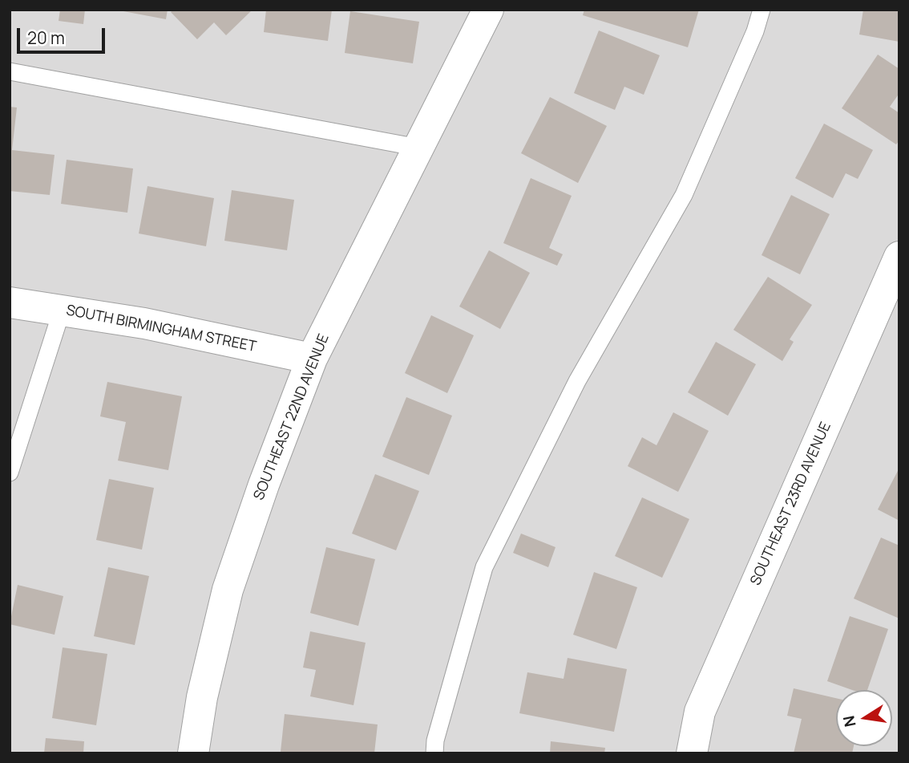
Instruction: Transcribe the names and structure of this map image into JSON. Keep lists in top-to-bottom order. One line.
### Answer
{"streets":{"street":["SOUTH BIRMINGHAM STREET","SOUTHEAST 22ND AVENUE","SOUTHEAST 23RD AVENUE"]},"crossings":[["SOUTH BIRMINGHAM STREET","SOUTHEAST 22ND AVENUE"]],"scale_bar":"20 m","north":"left"}
